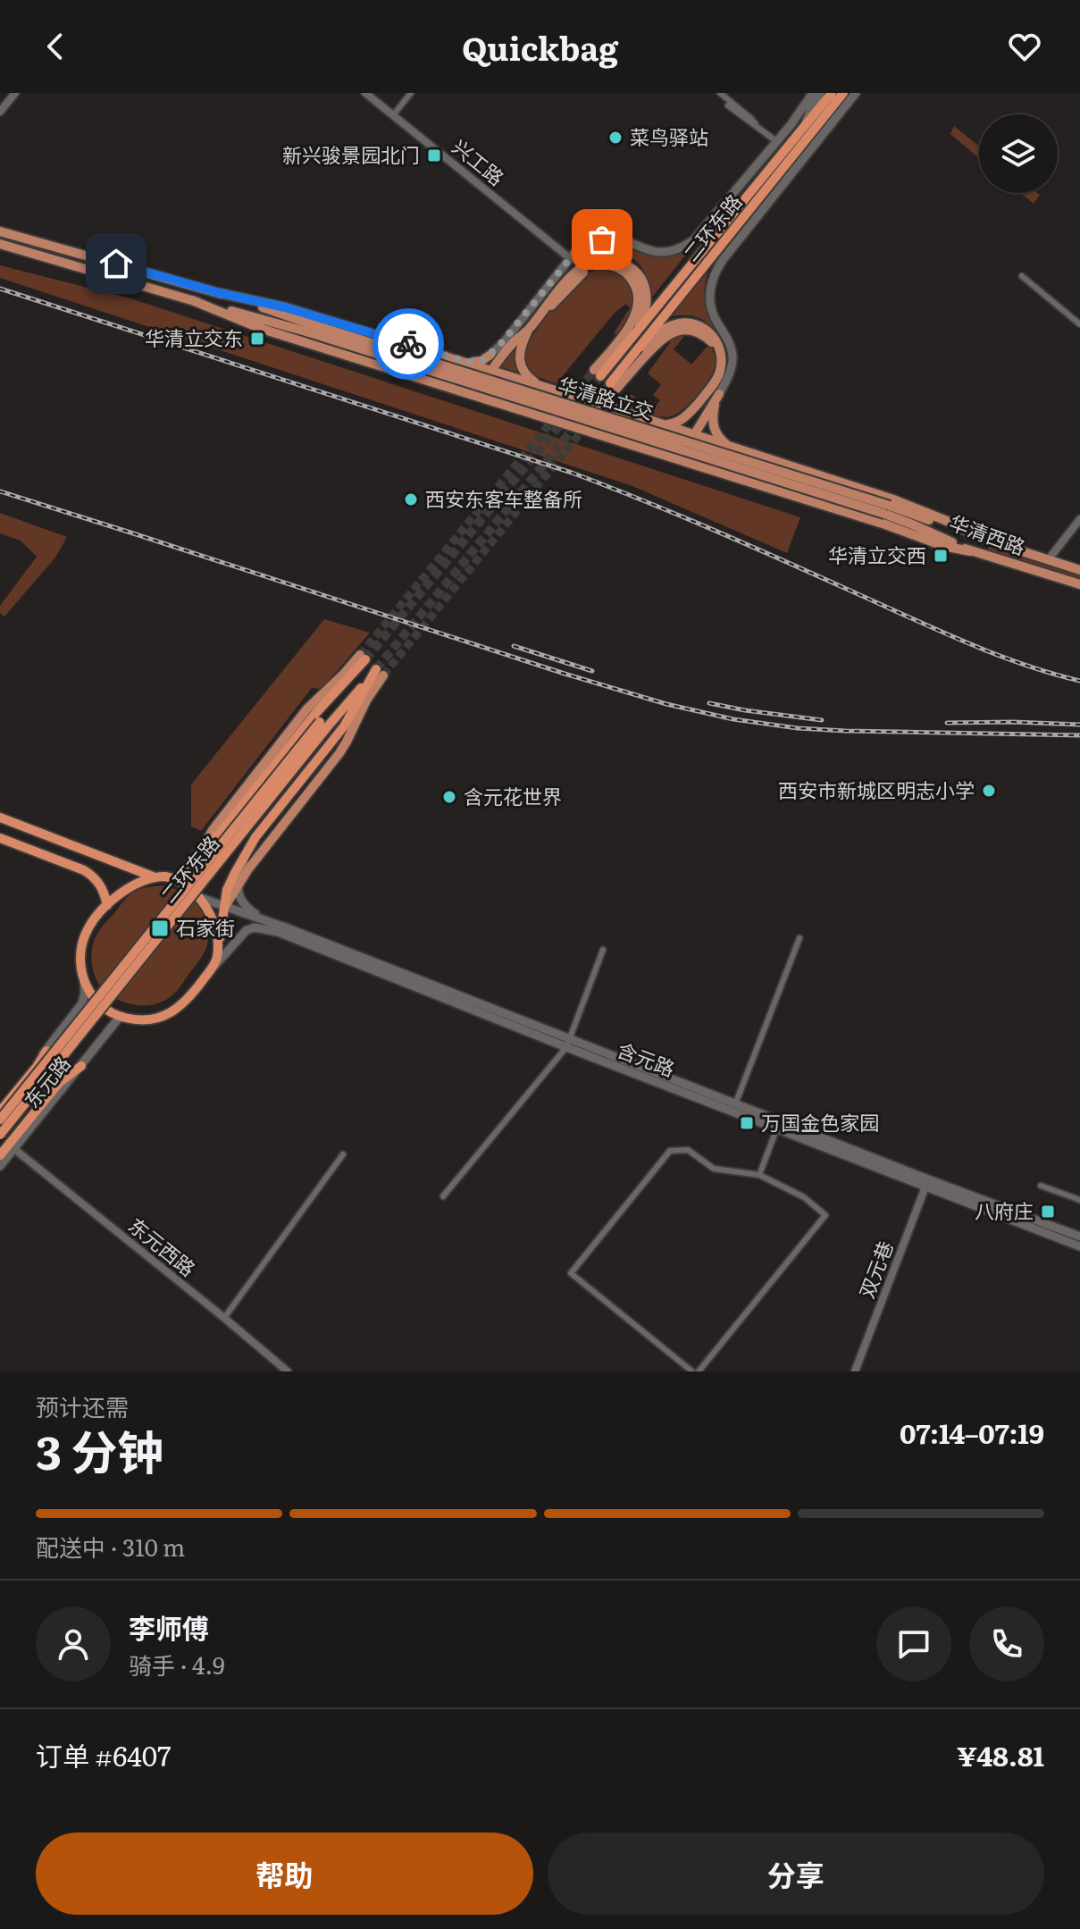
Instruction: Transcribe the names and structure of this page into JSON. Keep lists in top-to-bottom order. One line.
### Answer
{"streets":{"highway":["二环东路"],"main road":["华清路立交","华清西路","含元路","东元路"],"street":["兴工路","东元西路","双元巷"]},"crossings":[["华清路立交","华清西路"],["含元路","东元路"],["含元路","双元巷"],["东元路","东元西路"]],"places":{"other":["菜鸟驿站","西安东客车整备所","西安市新城区明志小学","含元花世界"],"transit":["新兴骏景园北门","华清立交东","华清立交西","石家街","万国金色家园","八府庄"]},"page":{"header":"Quickbag","heading":["3 分钟","预计还需","07:14–07:19"],"panel":["李师傅","骑手 · 4.9","订单 #6407","¥48.81"],"bar":"配送中 · 310 m","buttons":["帮助","分享"]}}
